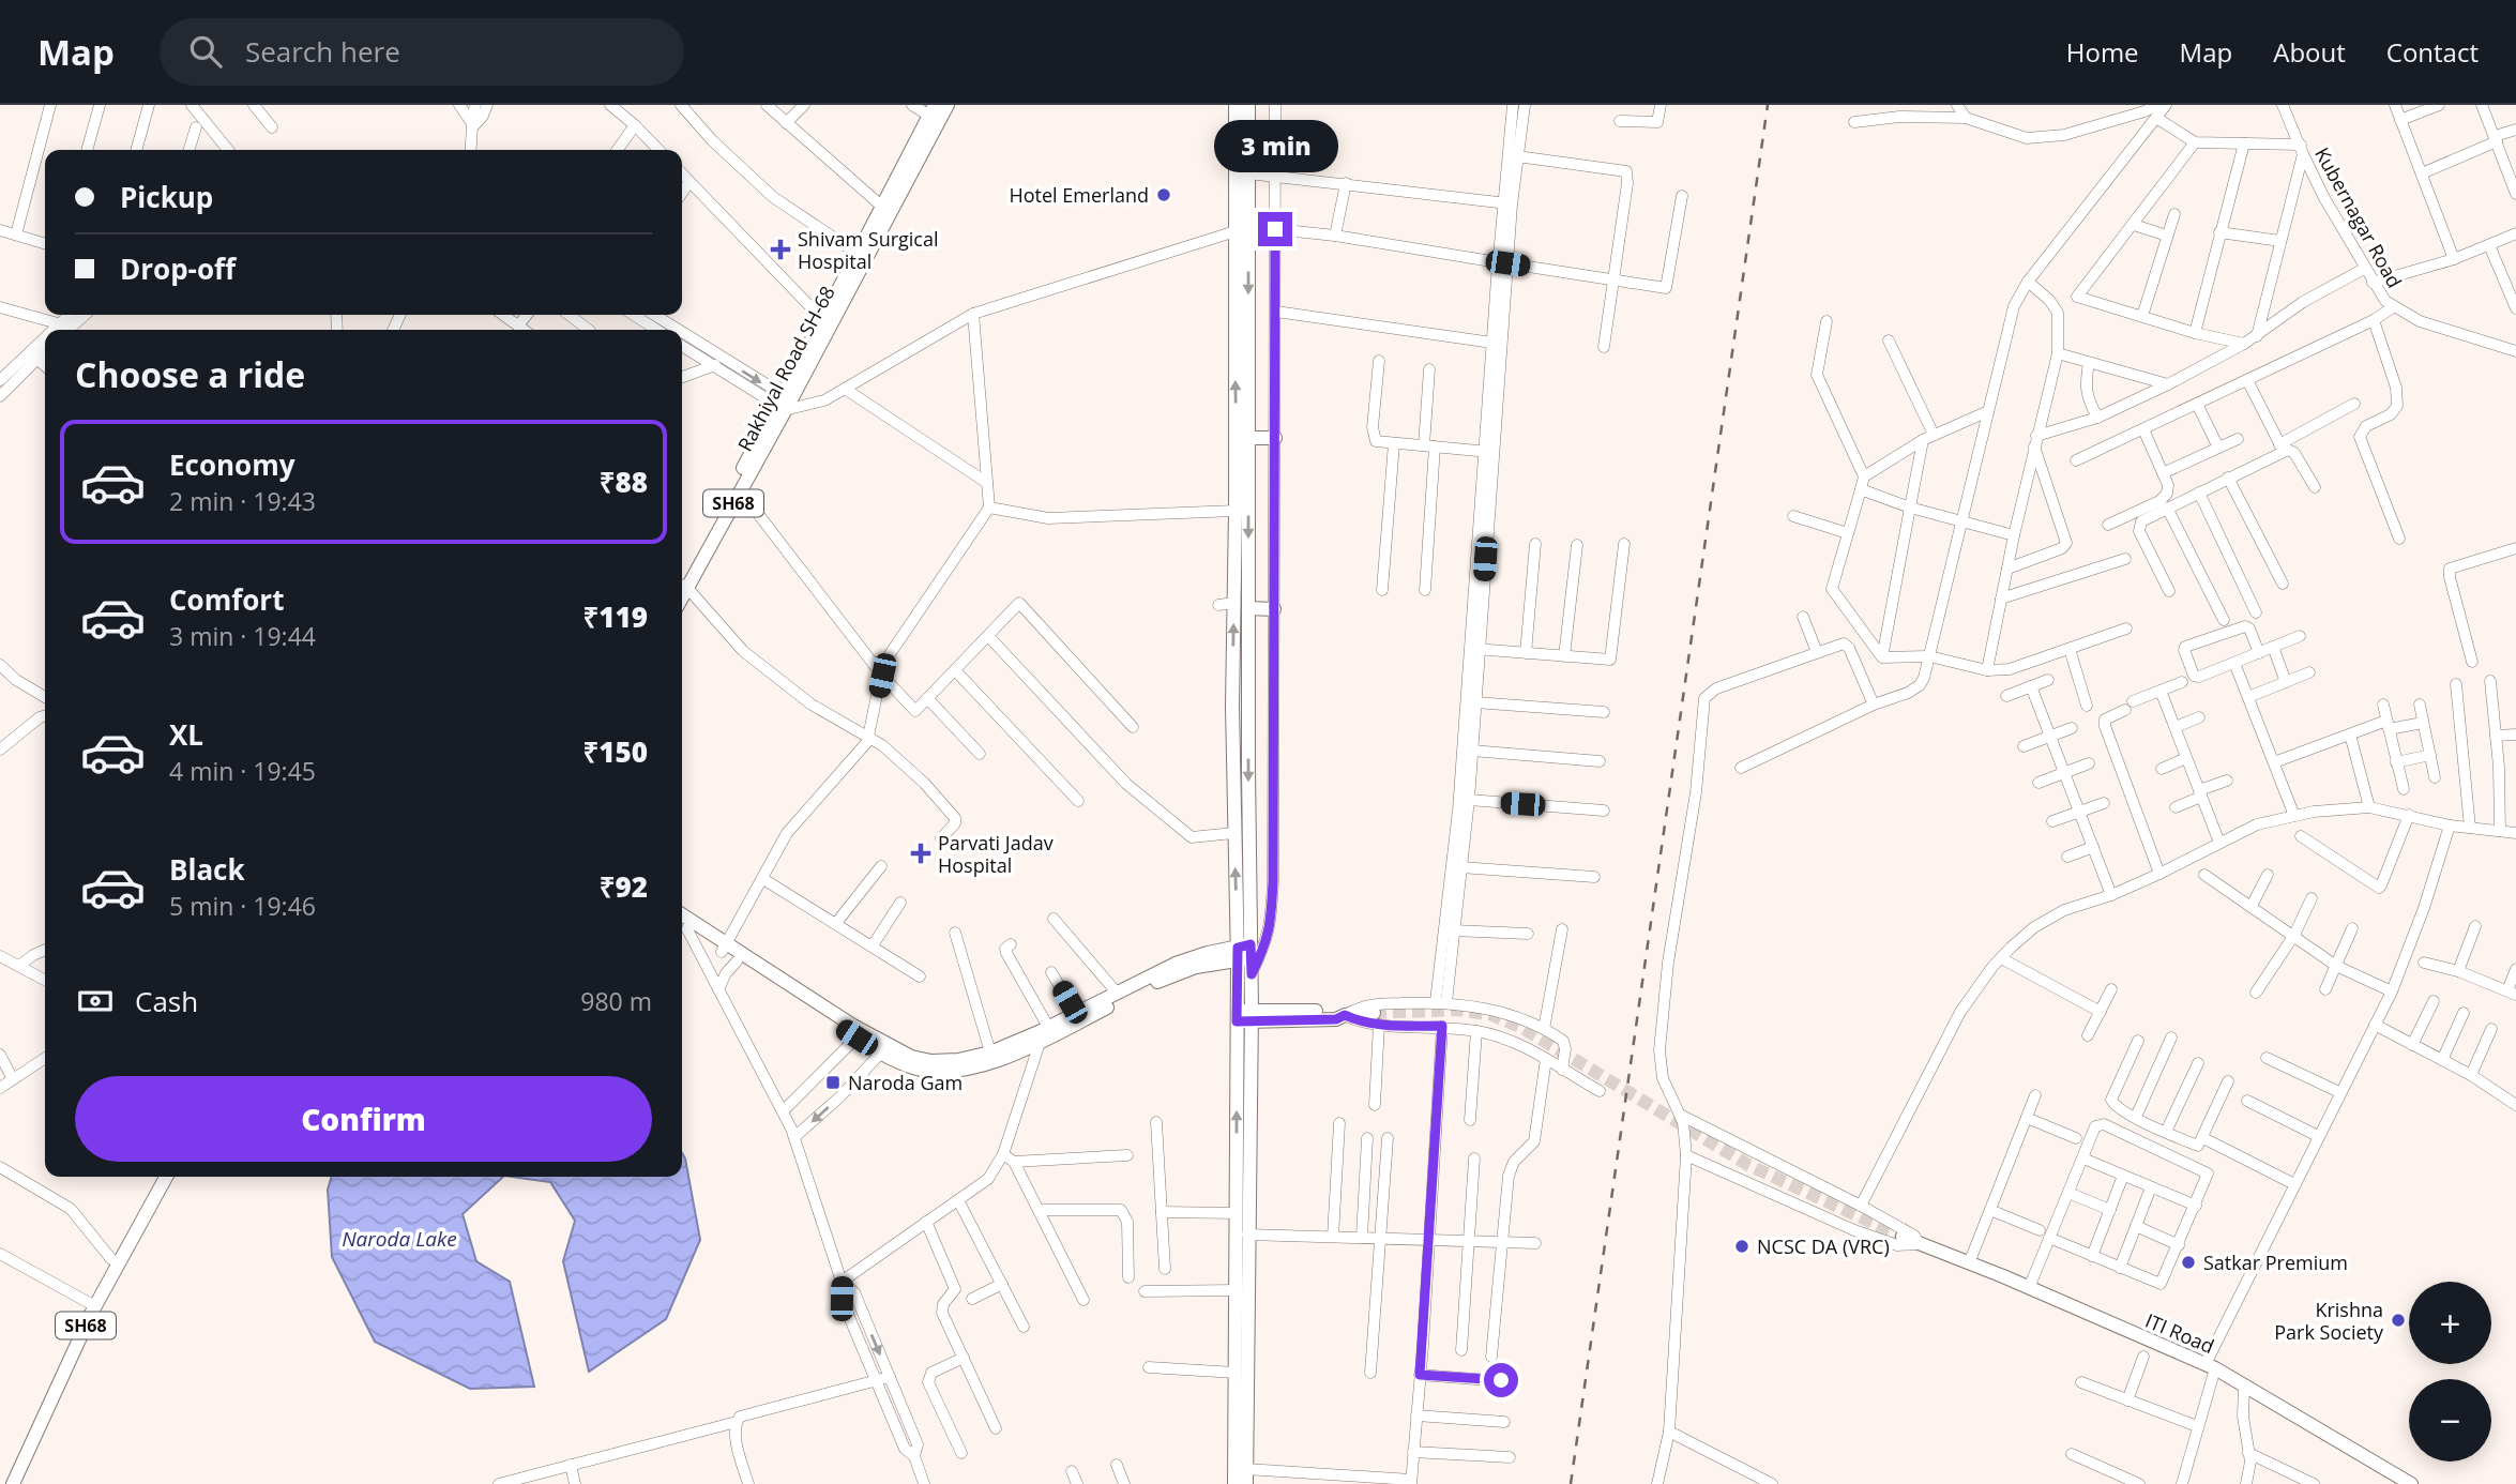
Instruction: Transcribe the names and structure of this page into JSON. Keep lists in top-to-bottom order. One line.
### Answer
{"streets":{"main road":["Rakhiyal Road SH-68","SH68","ITI Road"],"street":["Kubernagar Road"]},"crossings":[["Rakhiyal Road SH-68","SH68"]],"water":["Naroda Lake"],"places":{"other":["Hotel Emerland","NCSC DA (VRC)","Satkar Premium","Krishna Park Society"],"health":["Shivam Surgical Hospital","Parvati Jadav Hospital"],"transit":["Naroda Gam"]},"page":{"header":"Map","search":"Search here","nav":["Home","Map","About","Contact"],"bubble":"3 min","banner":["Pickup","Drop-off"],"heading":"Choose a ride","list":[{"name":"Economy","note":"2 min · 19:43","value":"₹88"},{"name":"Comfort","note":"3 min · 19:44","value":"₹119"},{"name":"XL","note":"4 min · 19:45","value":"₹150"},{"name":"Black","note":"5 min · 19:46","value":"₹92"}],"pay":["Cash","980 m"],"buttons":"Confirm","map_buttons":["+","−"]}}
